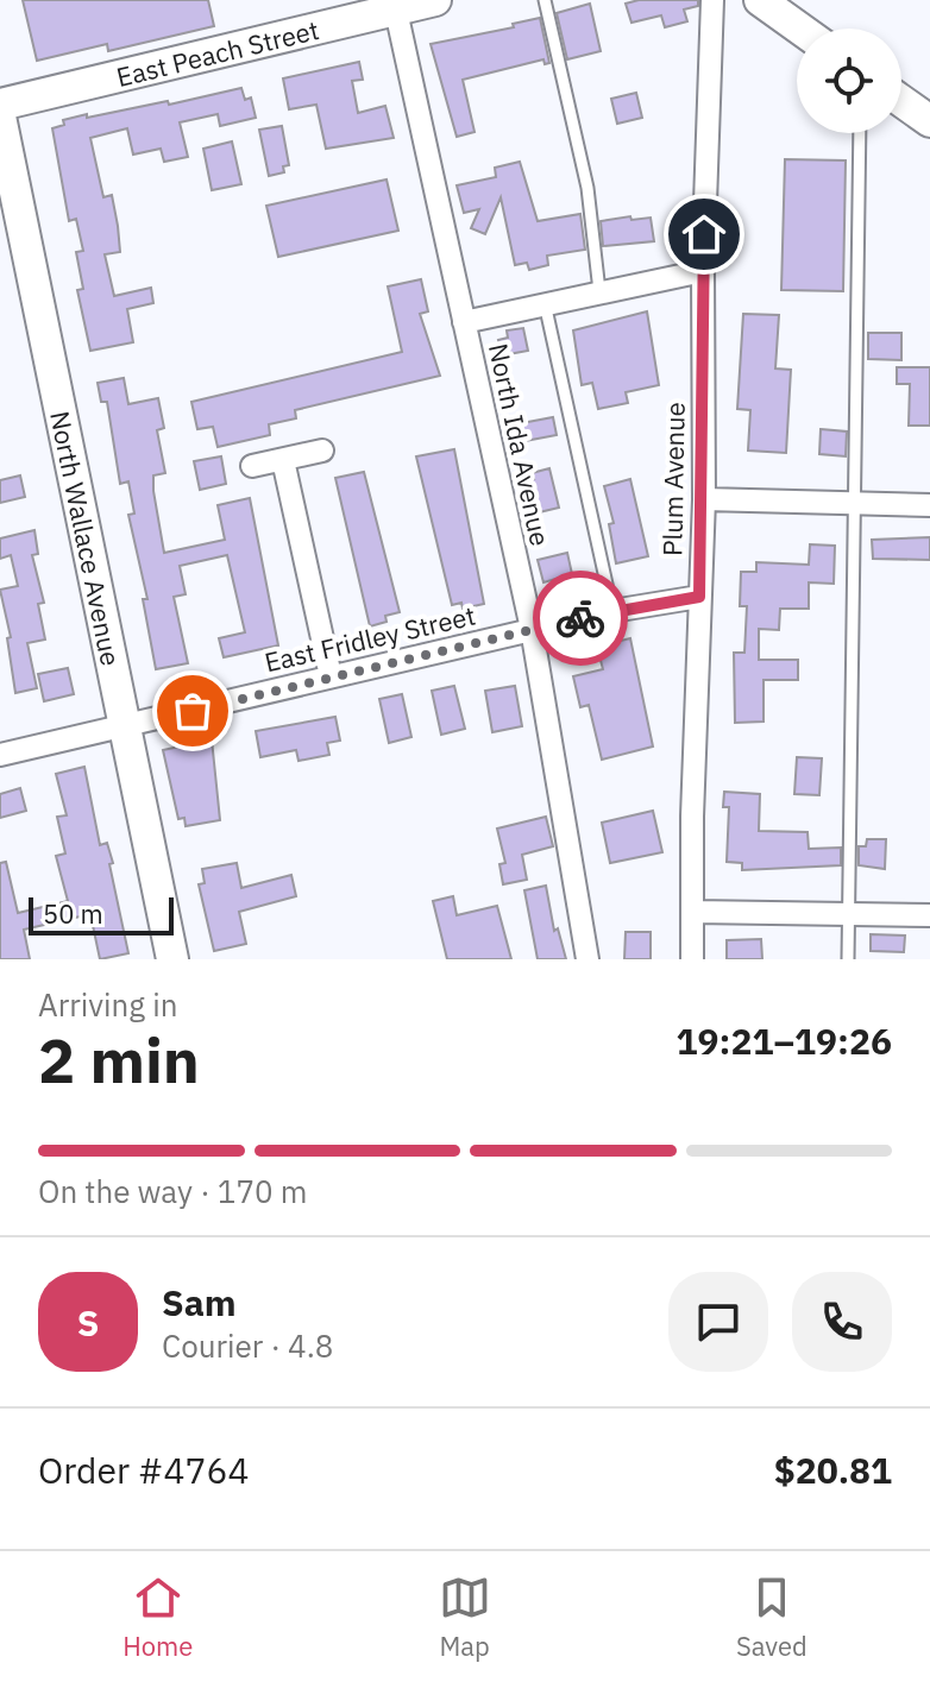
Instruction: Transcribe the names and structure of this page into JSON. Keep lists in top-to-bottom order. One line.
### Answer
{"streets":{"street":["East Peach Street","North Ida Avenue","Plum Avenue","North Wallace Avenue","East Fridley Street"]},"crossings":[["East Peach Street","North Ida Avenue"],["North Ida Avenue","East Fridley Street"],["Plum Avenue","East Fridley Street"],["North Wallace Avenue","East Fridley Street"]],"scale_bar":"50 m","page":{"scale":"50 m","heading":["2 min","Arriving in","19:21–19:26"],"panel":["Sam","Courier · 4.8","Order #4764","$20.81"],"bar":"On the way · 170 m","round":"S","tabs":["Home","Map","Saved"]}}
